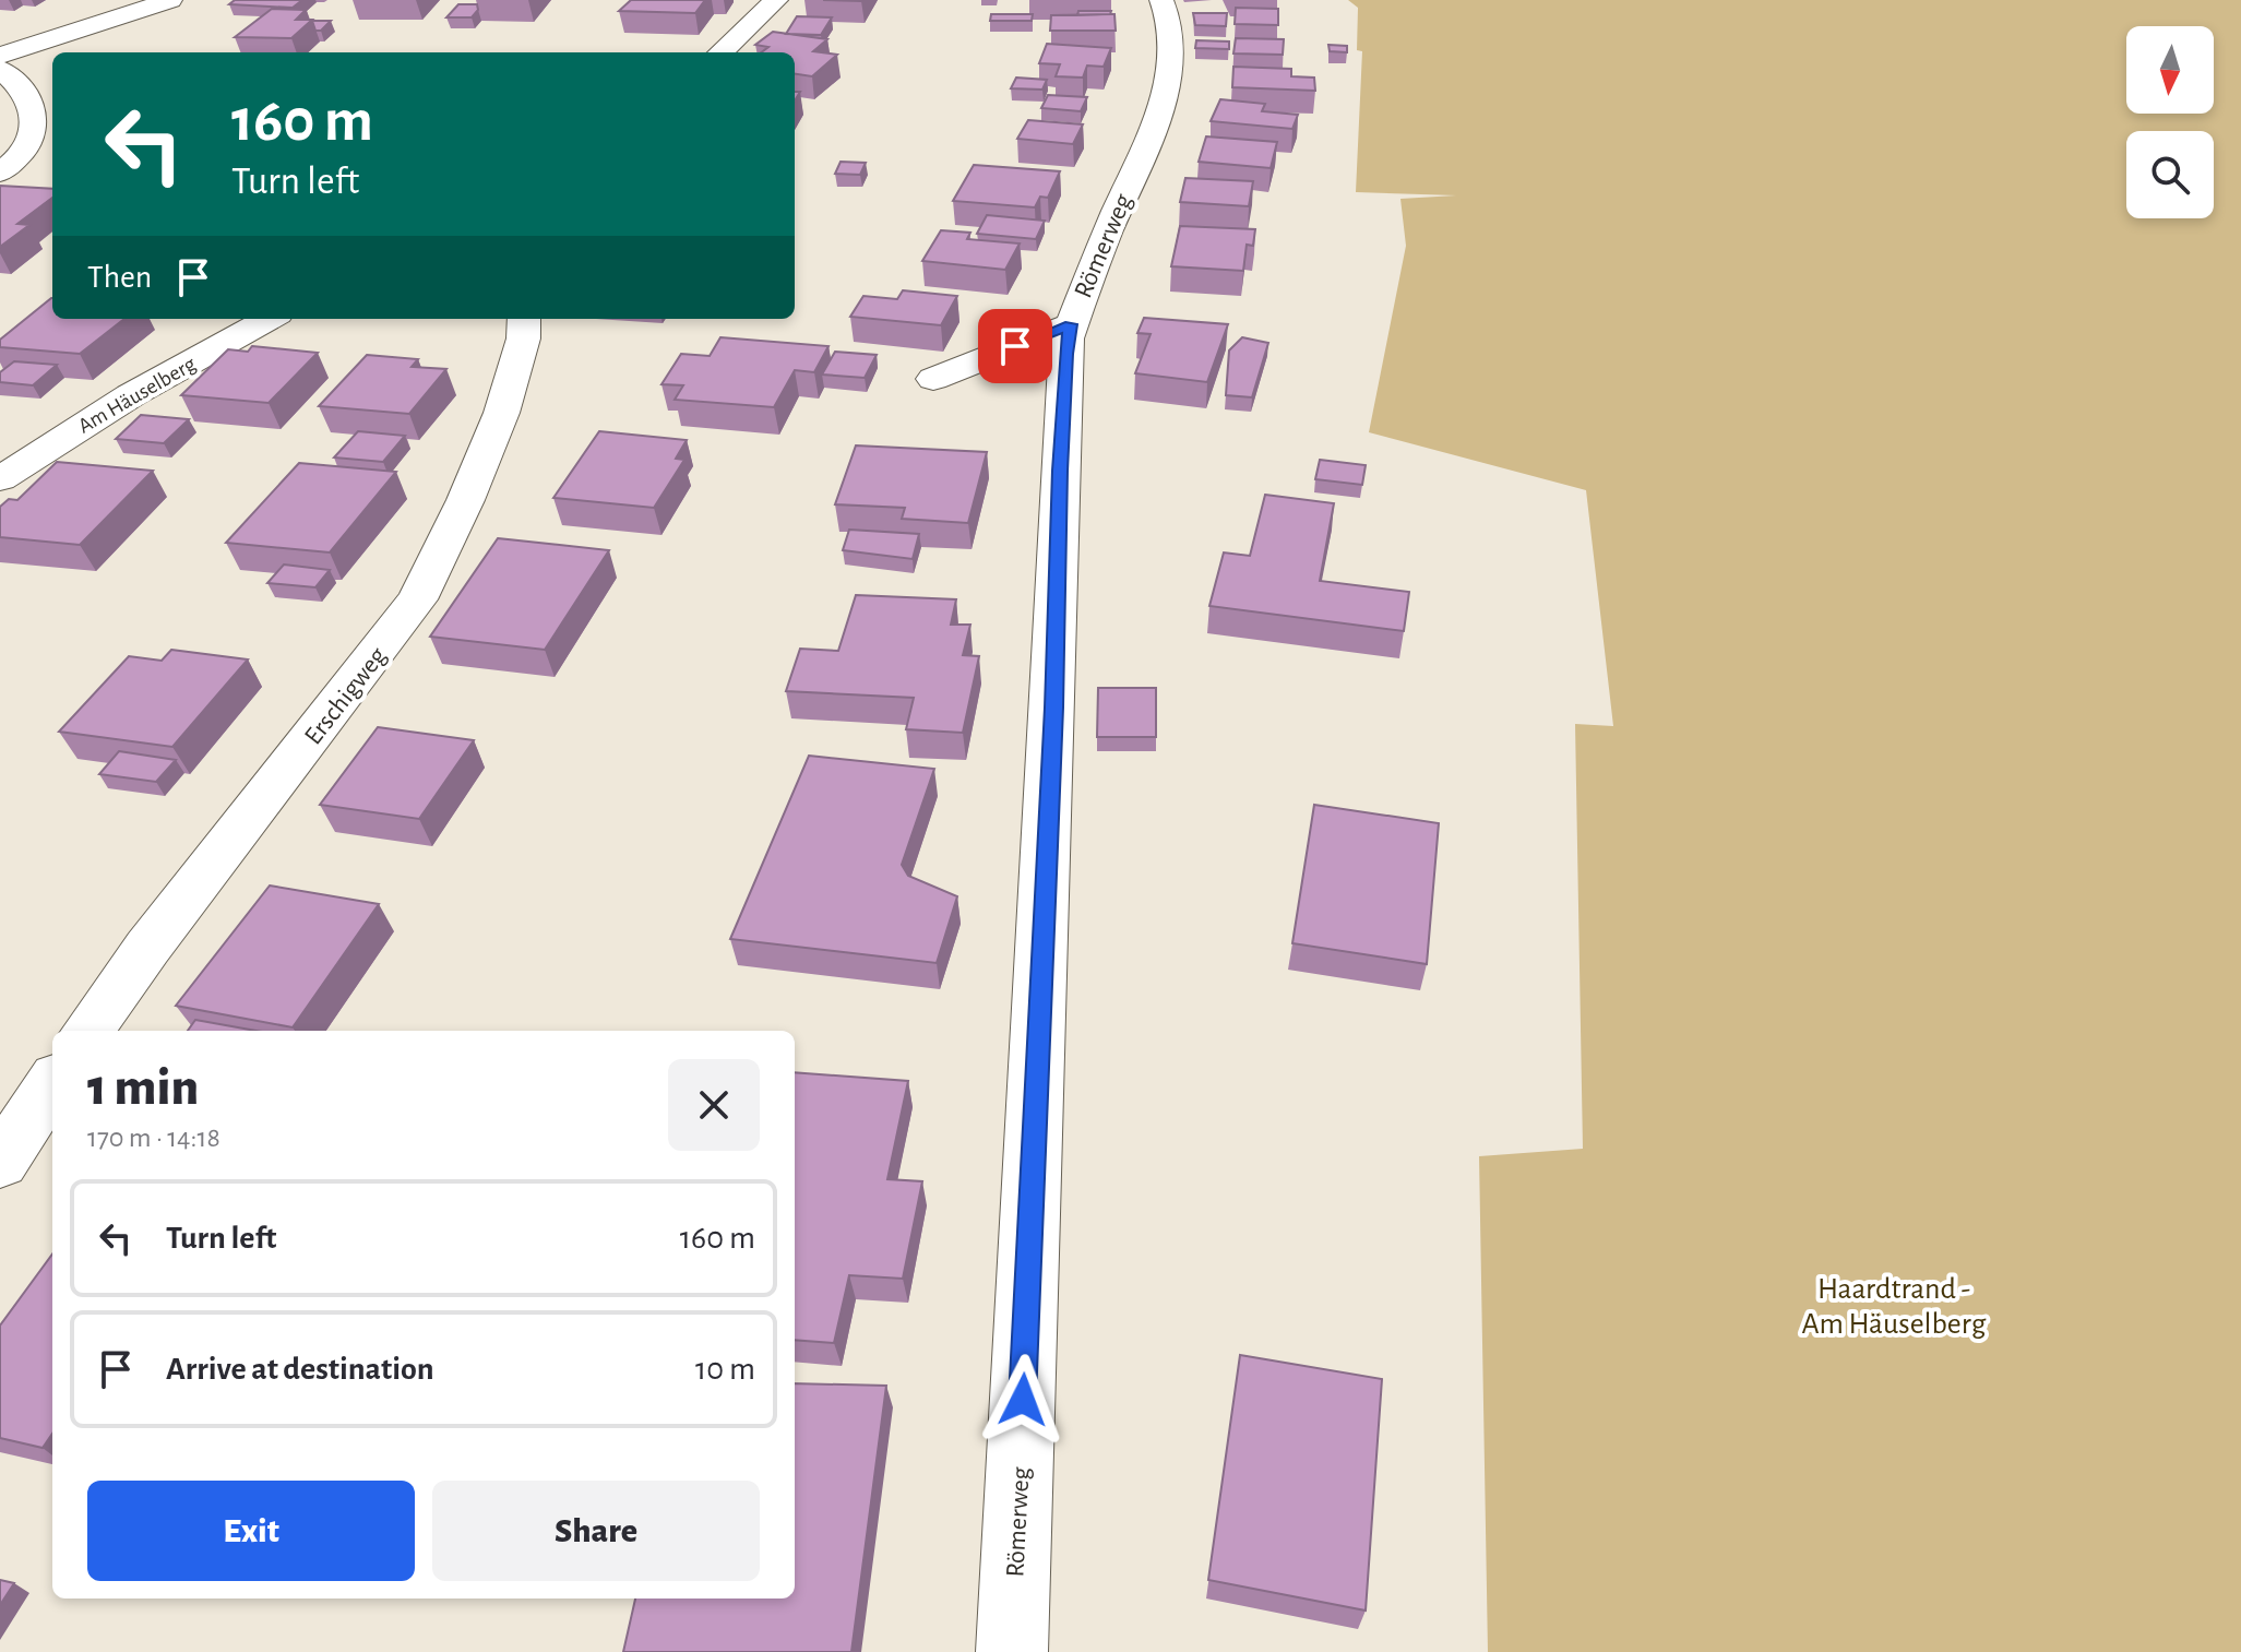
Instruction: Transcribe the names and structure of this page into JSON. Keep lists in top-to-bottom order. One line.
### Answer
{"streets":{"street":["Römerweg","Am Häuselberg","Erschigweg"]},"parks":["Haardtrand - Am Häuselberg"],"north":"bottom","page":{"turn":["160 m","Turn left"],"then":"Then","heading":["1 min","170 m · 14:18"],"list":[{"name":"Turn left","value":"160 m"},{"name":"Arrive at destination","value":"10 m"}],"buttons":["Exit","Share"]}}
